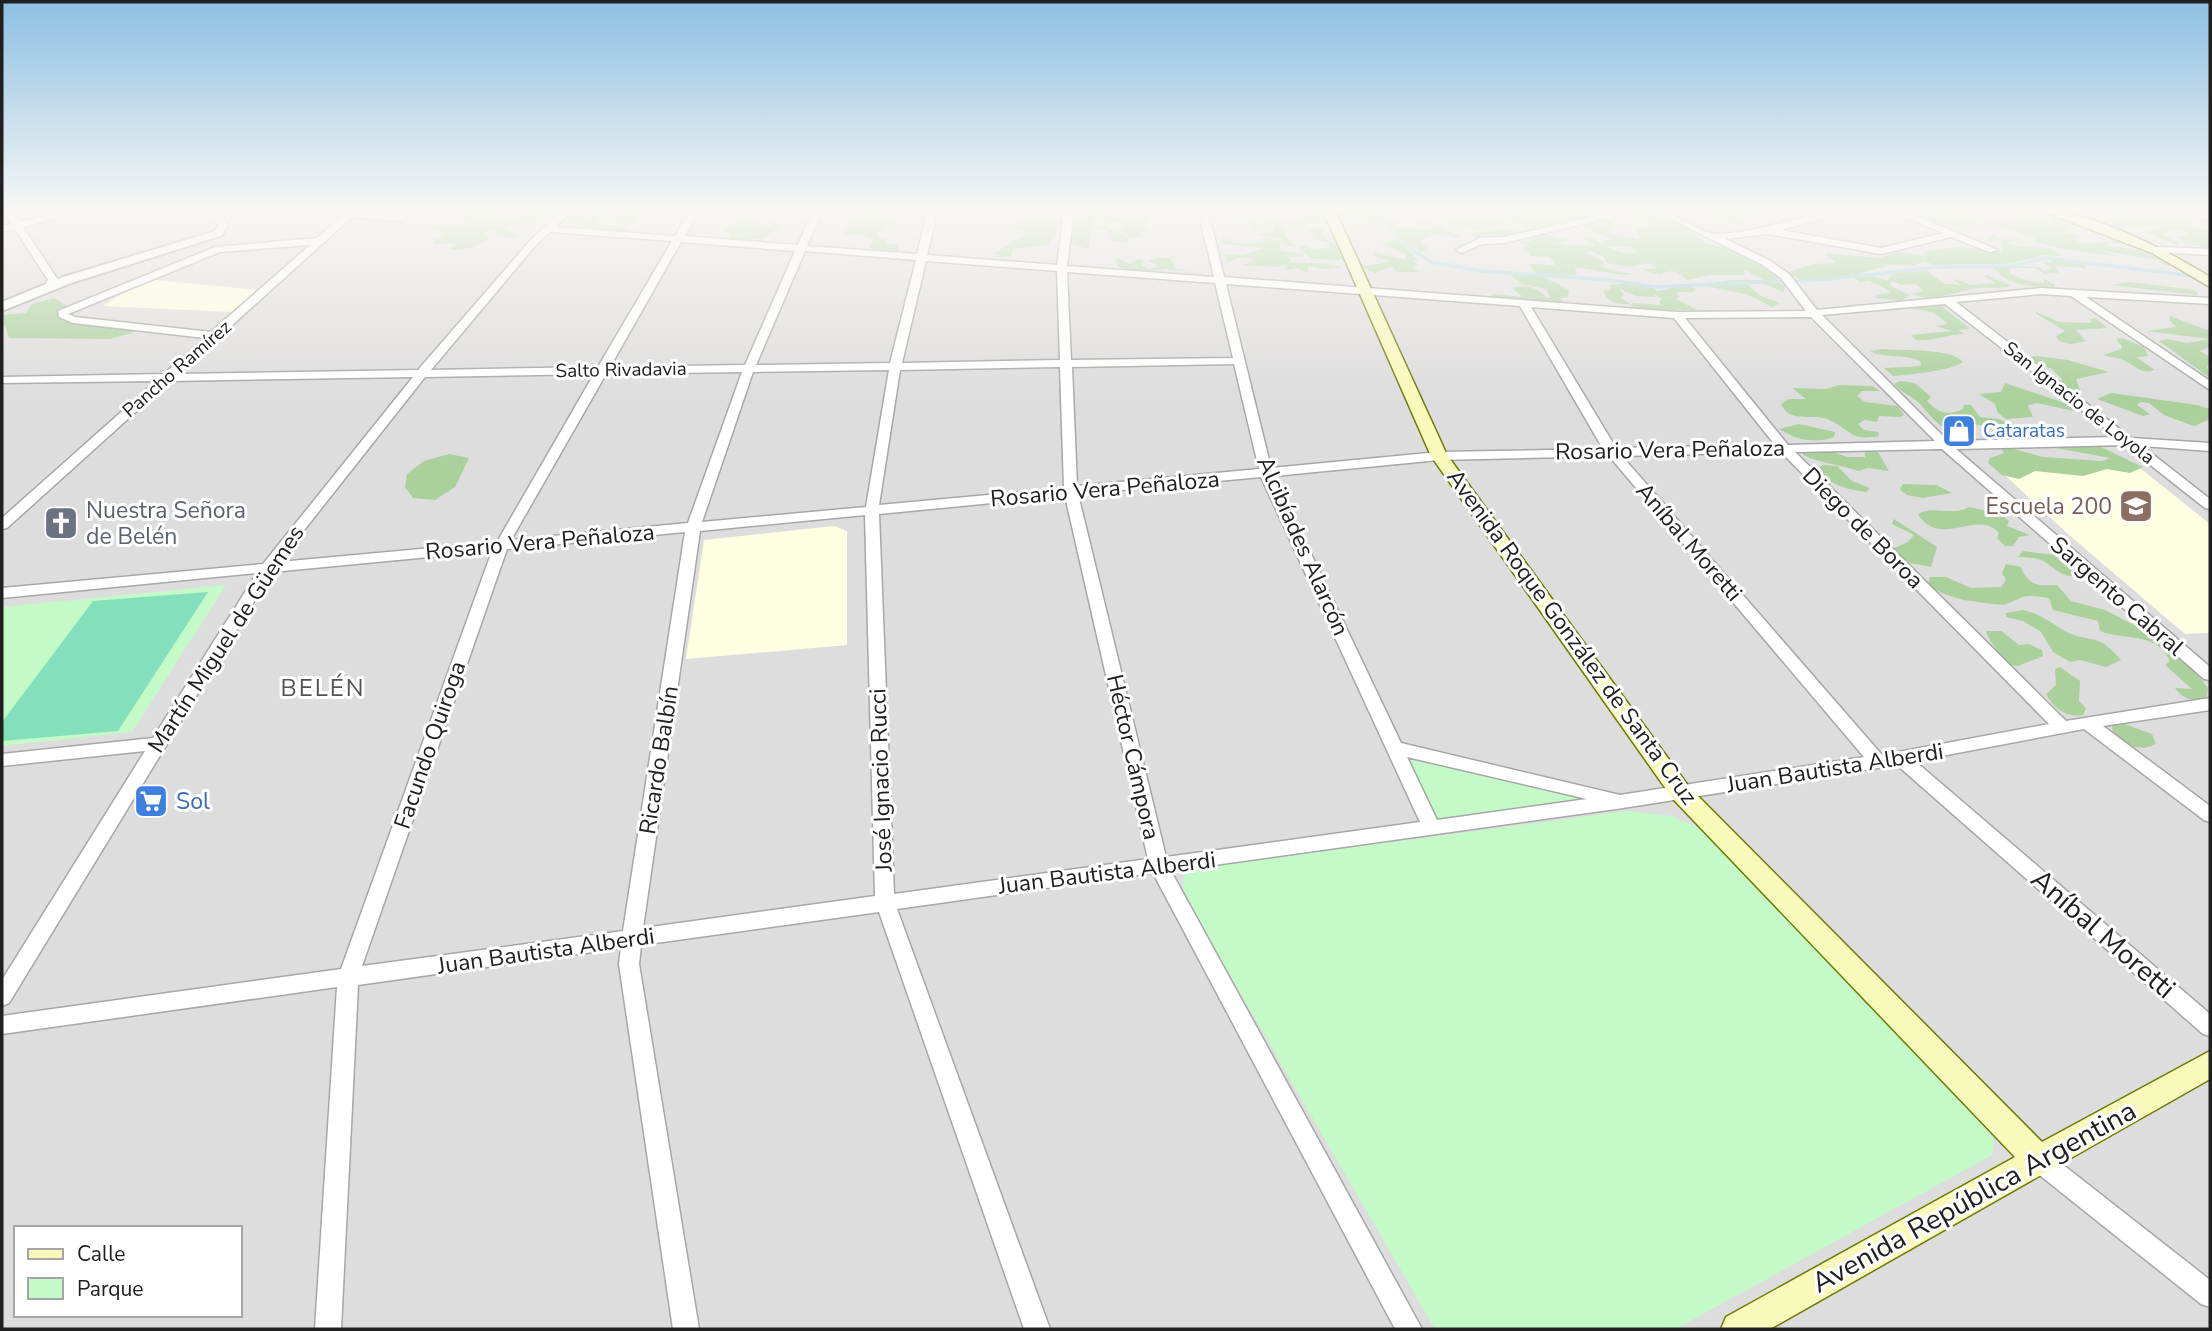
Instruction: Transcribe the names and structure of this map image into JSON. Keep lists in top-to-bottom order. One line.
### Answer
{"streets":{"main road":["Avenida Roque González de Santa Cruz","Avenida República Argentina"],"street":["Pancho Ramírez","Salto Rivadavia","San Ignacio de Loyola","Rosario Vera Peñaloza","Diego de Boroa","Aníbal Moretti","Alcibíades Alarcón","Sargento Cabral","Martín Miguel de Güemes","Facundo Quiroga","Héctor Cámpora","Ricardo Balbín","Juan Bautista Alberdi","José Ignacio Rucci"]},"crossings":[["Pancho Ramírez","Salto Rivadavia"],["Salto Rivadavia","Alcibíades Alarcón"],["Salto Rivadavia","Martín Miguel de Güemes"],["Salto Rivadavia","Facundo Quiroga"],["Salto Rivadavia","Héctor Cámpora"],["Salto Rivadavia","Ricardo Balbín"],["Salto Rivadavia","José Ignacio Rucci"],["San Ignacio de Loyola","Rosario Vera Peñaloza"],["Rosario Vera Peñaloza","Diego de Boroa"],["Rosario Vera Peñaloza","Aníbal Moretti"],["Rosario Vera Peñaloza","Alcibíades Alarcón"],["Rosario Vera Peñaloza","Sargento Cabral"],["Rosario Vera Peñaloza","Avenida Roque González de Santa Cruz"],["Rosario Vera Peñaloza","Martín Miguel de Güemes"],["Rosario Vera Peñaloza","Facundo Quiroga"],["Rosario Vera Peñaloza","Héctor Cámpora"],["Rosario Vera Peñaloza","Ricardo Balbín"],["Rosario Vera Peñaloza","José Ignacio Rucci"],["Diego de Boroa","Juan Bautista Alberdi"],["Aníbal Moretti","Juan Bautista Alberdi"],["Alcibíades Alarcón","Juan Bautista Alberdi"],["Avenida Roque González de Santa Cruz","Juan Bautista Alberdi"],["Avenida Roque González de Santa Cruz","Avenida República Argentina"],["Facundo Quiroga","Juan Bautista Alberdi"],["Héctor Cámpora","Juan Bautista Alberdi"],["Ricardo Balbín","Juan Bautista Alberdi"],["Juan Bautista Alberdi","José Ignacio Rucci"]],"districts":["BELÉN"],"places":{"shop":["Cataratas"],"school or university":["Escuela 200"],"church":["Nuestra Señora de Belén"],"supermarket":["Sol"]},"legend":["Calle","Parque"]}
